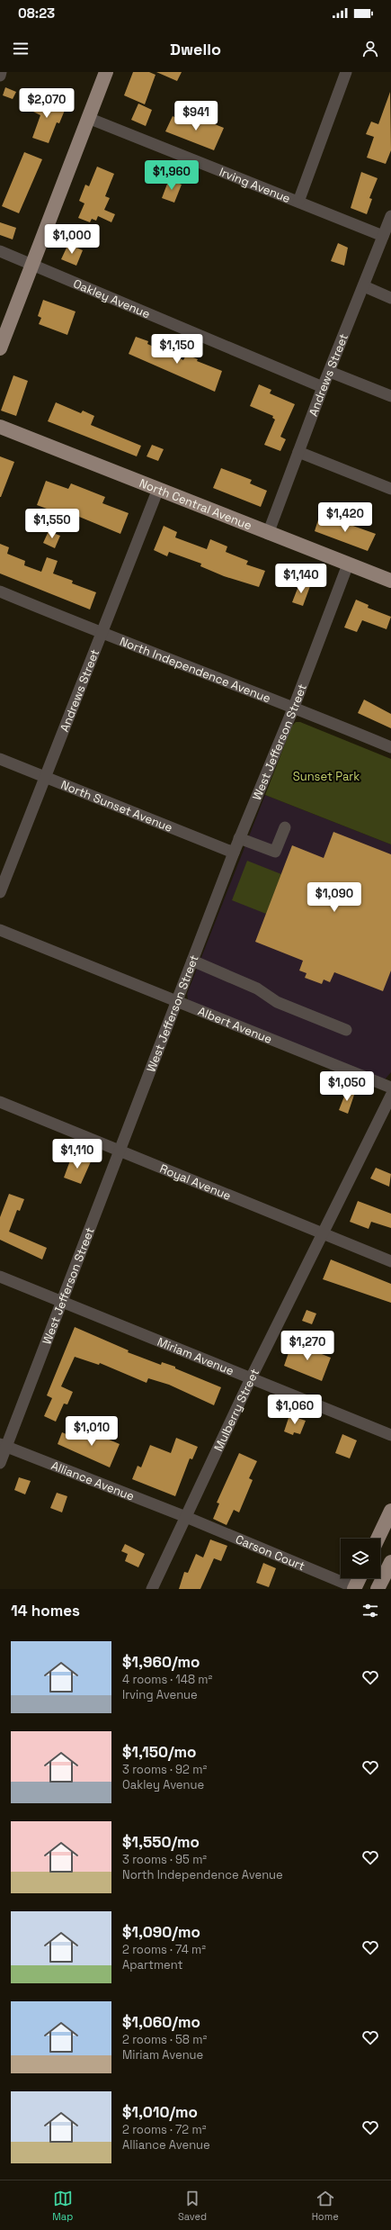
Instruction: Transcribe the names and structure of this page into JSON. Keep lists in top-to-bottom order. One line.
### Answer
{"streets":{"main road":["North Central Avenue"],"street":["Irving Avenue","Oakley Avenue","Andrews Street","North Independence Avenue","West Jefferson Street","North Sunset Avenue","Albert Avenue","Royal Avenue","Miriam Avenue","Mulberry Street","Alliance Avenue","Carson Court"]},"crossings":[["Irving Avenue","Andrews Street"],["Oakley Avenue","Andrews Street"],["Andrews Street","North Central Avenue"],["Andrews Street","North Independence Avenue"],["Andrews Street","North Sunset Avenue"],["North Central Avenue","West Jefferson Street"],["North Independence Avenue","West Jefferson Street"],["West Jefferson Street","North Sunset Avenue"],["West Jefferson Street","Albert Avenue"],["West Jefferson Street","Royal Avenue"],["West Jefferson Street","Miriam Avenue"],["West Jefferson Street","Alliance Avenue"],["Royal Avenue","Mulberry Street"],["Miriam Avenue","Mulberry Street"],["Mulberry Street","Alliance Avenue"],["Mulberry Street","Carson Court"],["Alliance Avenue","Carson Court"]],"parks":["Sunset Park"],"page":{"status":"08:23","header":"Dwello","price":["$2,070","$941","$1,960","$1,000","$1,150","$1,420","$1,550","$1,140","$1,090","$1,050","$1,110","$1,270","$1,060","$1,010"],"heading":"14 homes","list":[{"name":"$1,960/mo","note":"4 rooms · 148 m² · Irving Avenue"},{"name":"$1,150/mo","note":"3 rooms · 92 m² · Oakley Avenue"},{"name":"$1,550/mo","note":"3 rooms · 95 m² · North Independence Avenue"},{"name":"$1,090/mo","note":"2 rooms · 74 m² · Apartment"},{"name":"$1,060/mo","note":"2 rooms · 58 m² · Miriam Avenue"},{"name":"$1,010/mo","note":"2 rooms · 72 m² · Alliance Avenue"}],"tabs":["Map","Saved","Home"]}}
